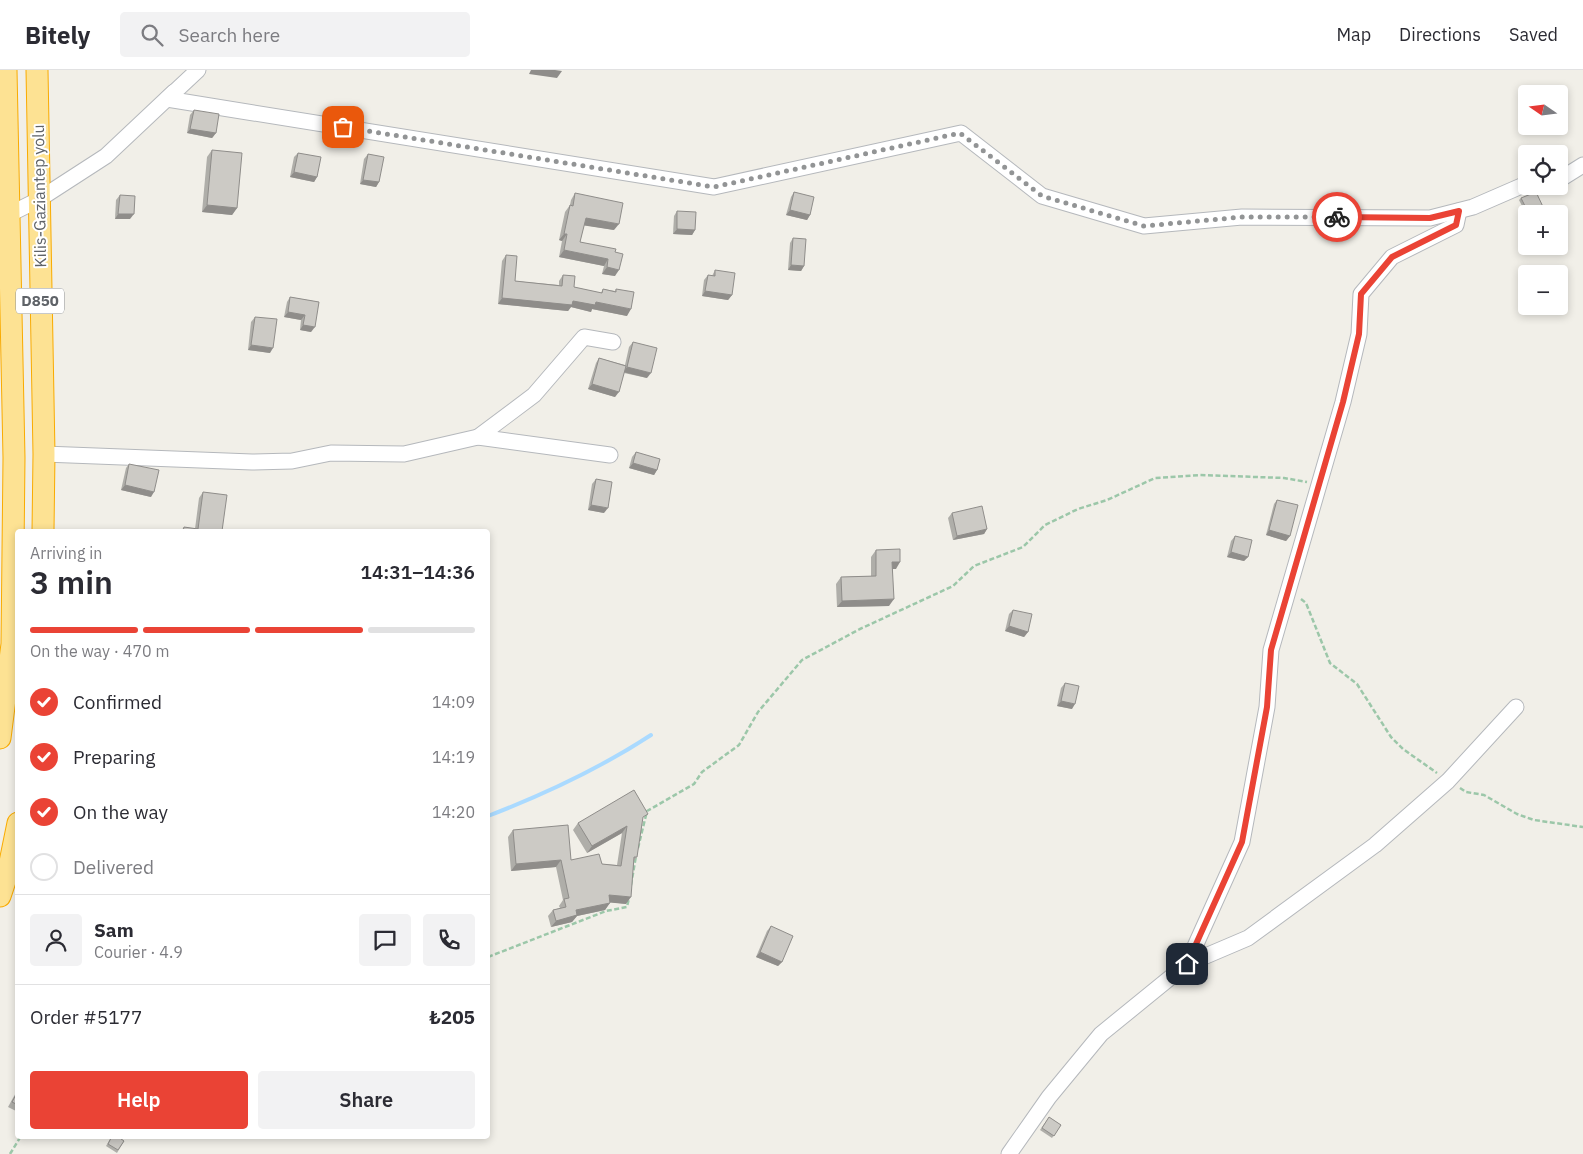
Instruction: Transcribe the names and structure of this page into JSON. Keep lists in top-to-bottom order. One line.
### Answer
{"streets":{"highway":["Kilis-Gaziantep yolu","D850"]},"north":"left","page":{"header":"Bitely","search":"Search here","nav":["Map","Directions","Saved"],"map_buttons":["+","−"],"heading":["3 min","Arriving in","14:31–14:36"],"panel":["Sam","Courier · 4.9","Order #5177","₺205"],"bar":"On the way · 470 m","list":[["Confirmed","14:09"],["Preparing","14:19"],["On the way","14:20"],"Delivered"],"buttons":["Help","Share"]}}
